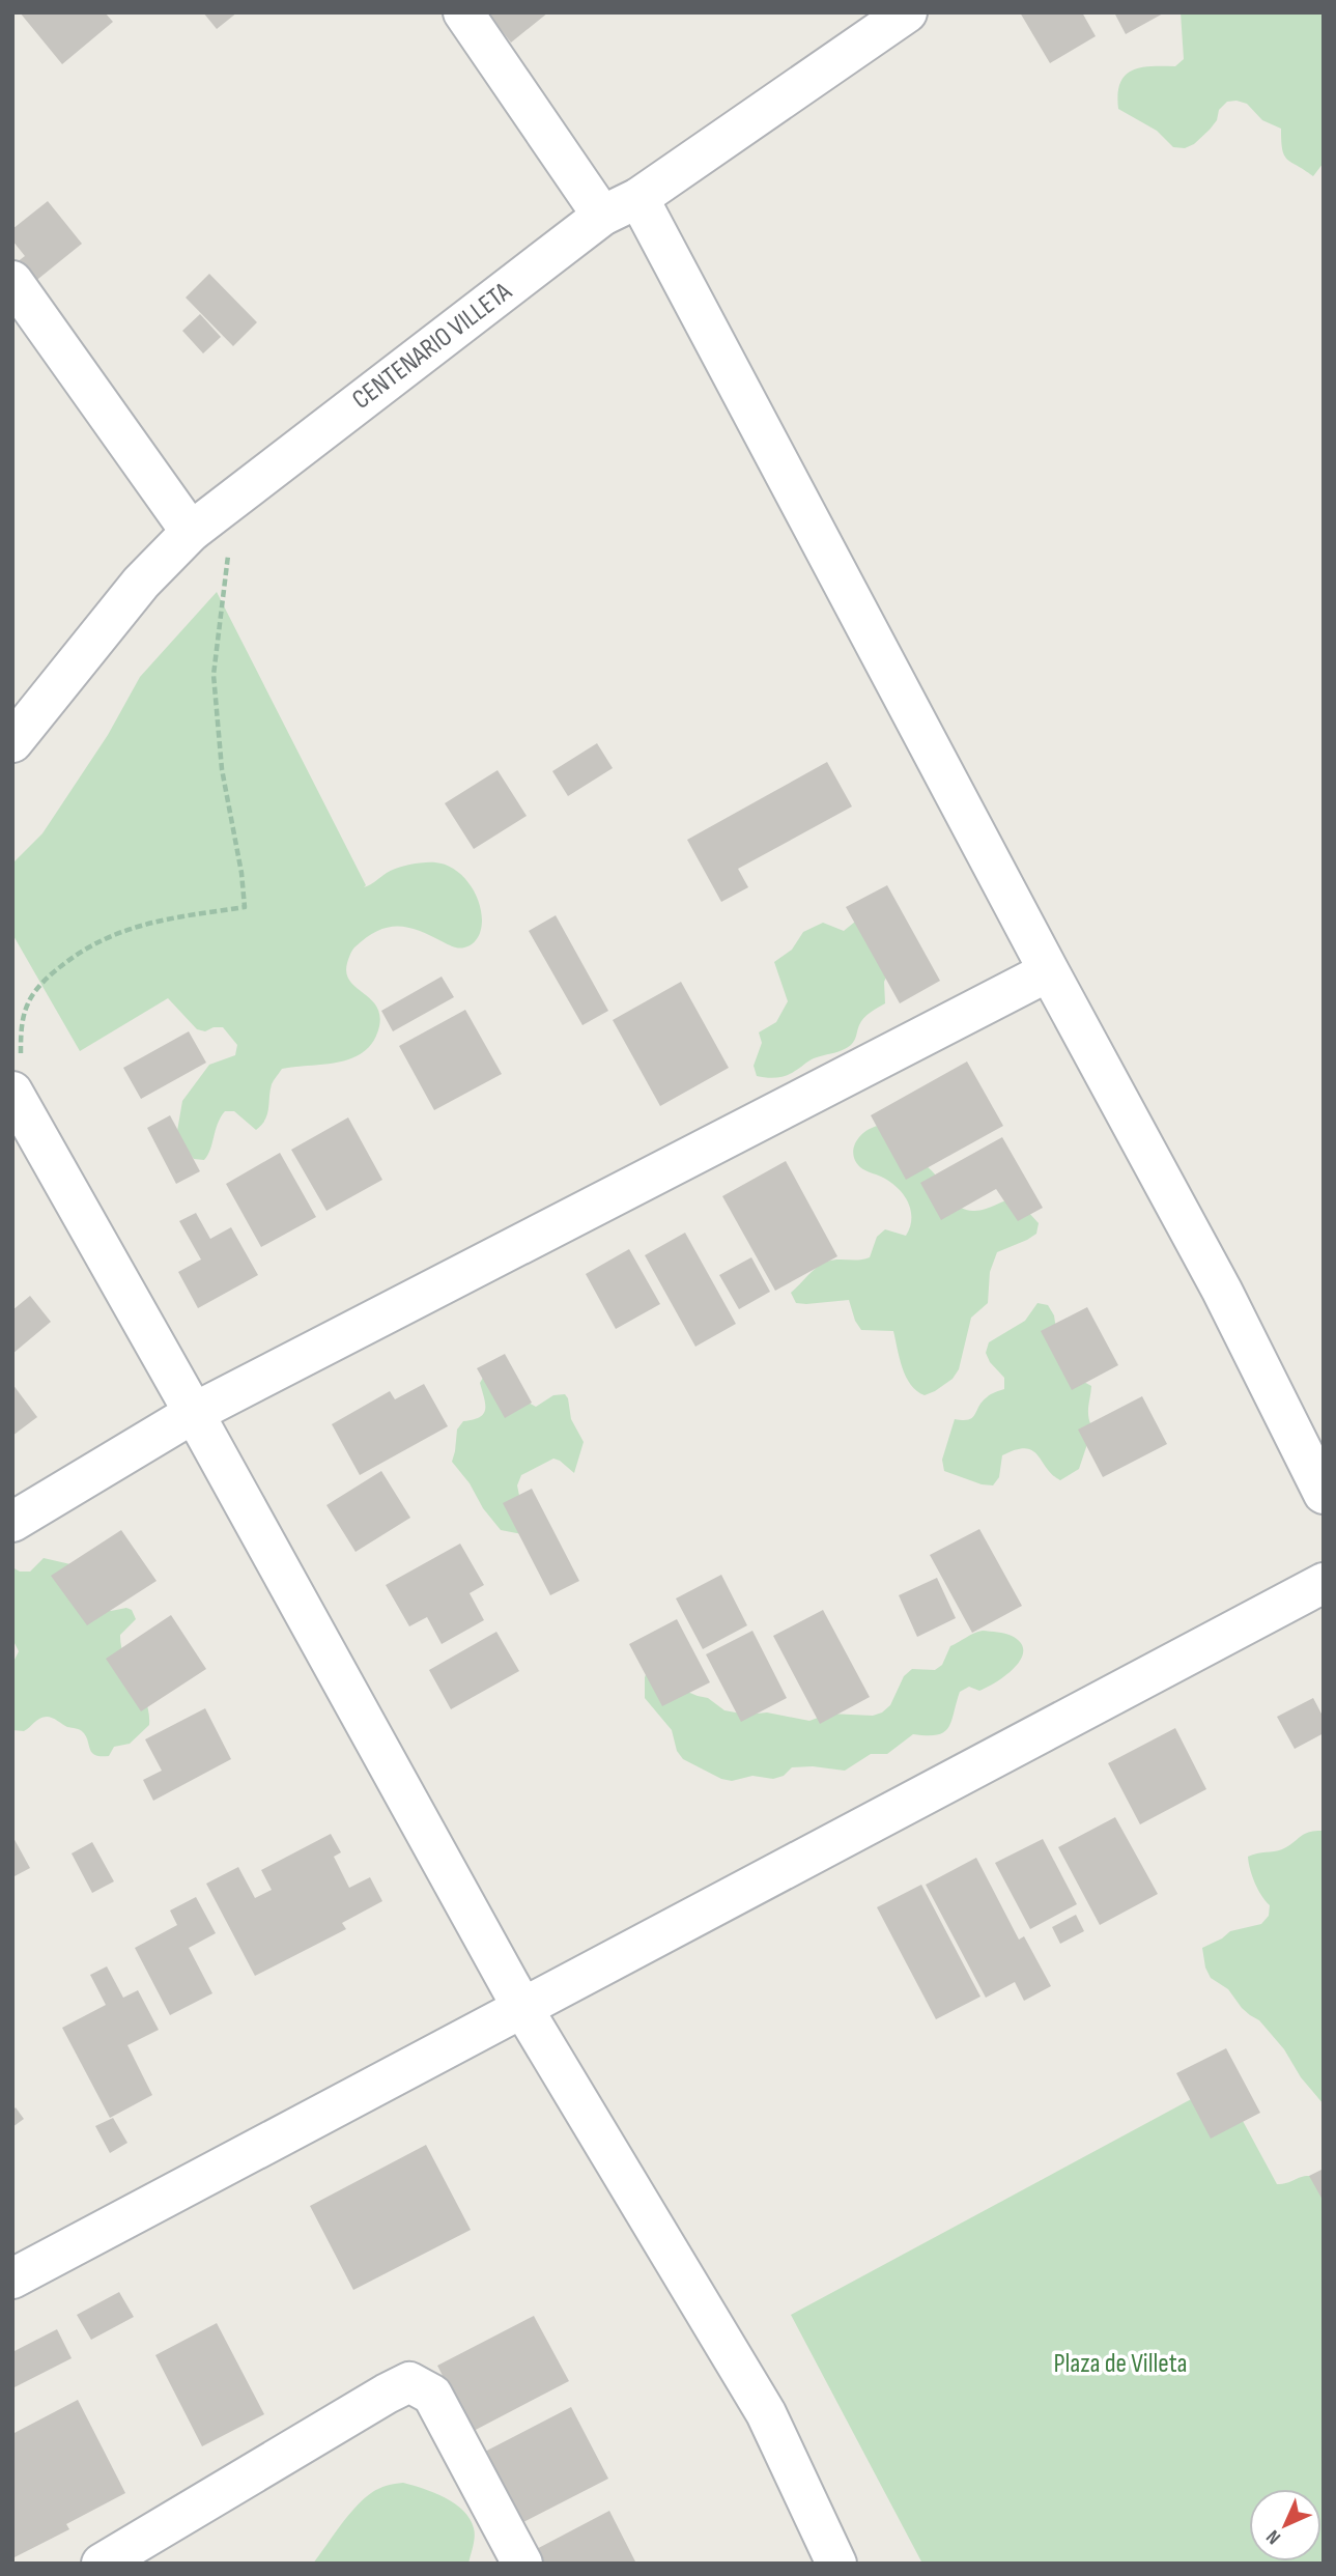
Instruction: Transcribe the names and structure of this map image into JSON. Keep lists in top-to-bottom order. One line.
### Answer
{"streets":{"street":["CENTENARIO VILLETA"]},"parks":["Plaza de Villeta"],"north":"bottom left"}
